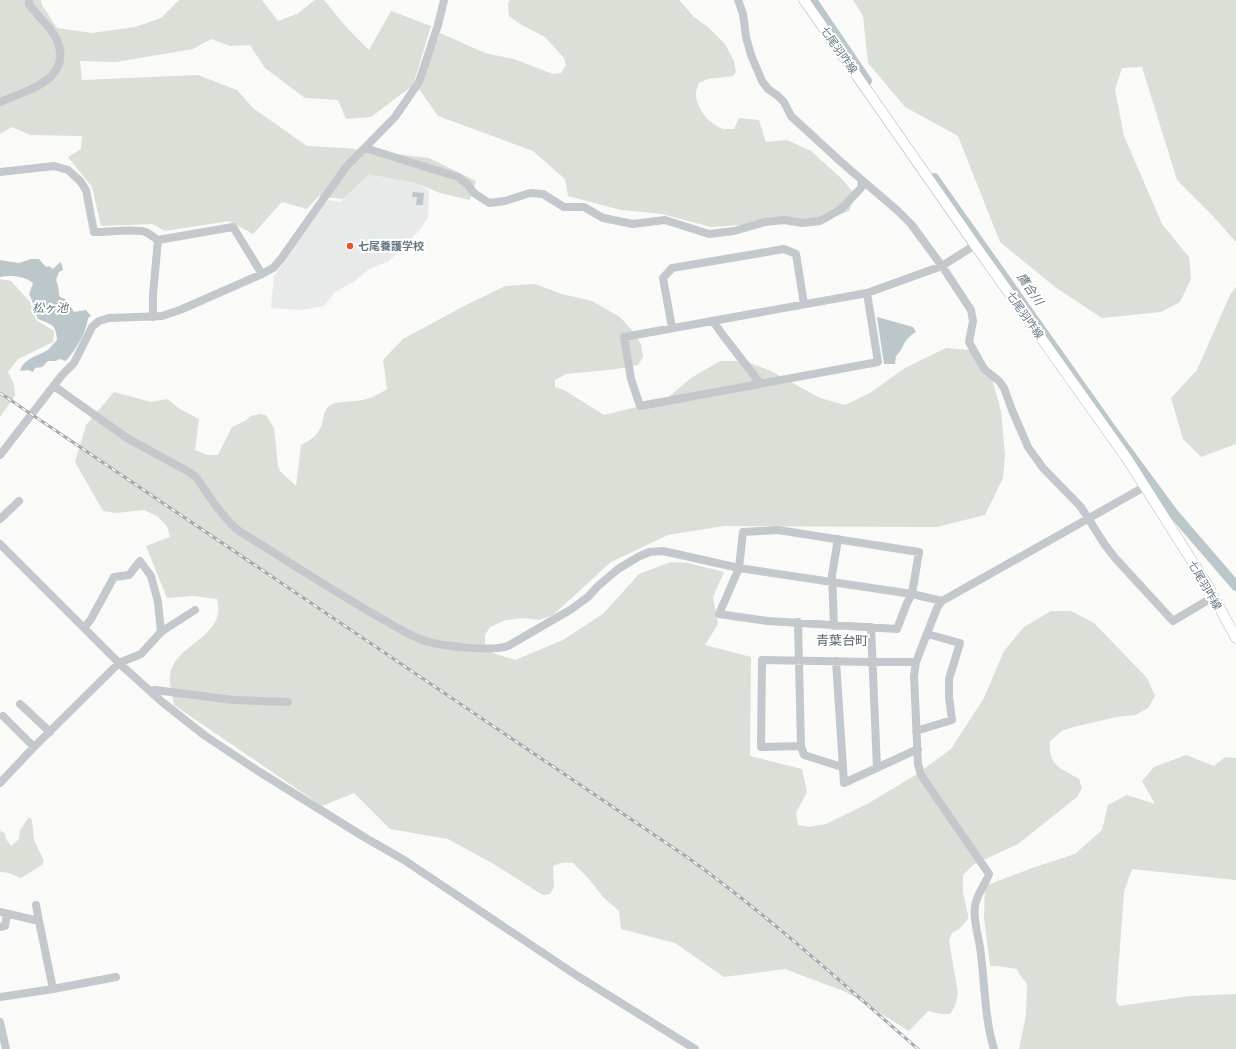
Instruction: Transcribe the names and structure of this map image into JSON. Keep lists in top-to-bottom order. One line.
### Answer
{"streets":{"main road":["七尾羽咋線"]},"districts":["青葉台町"],"water":["鷹合川","松ヶ池"],"places":["七尾養護学校"]}
